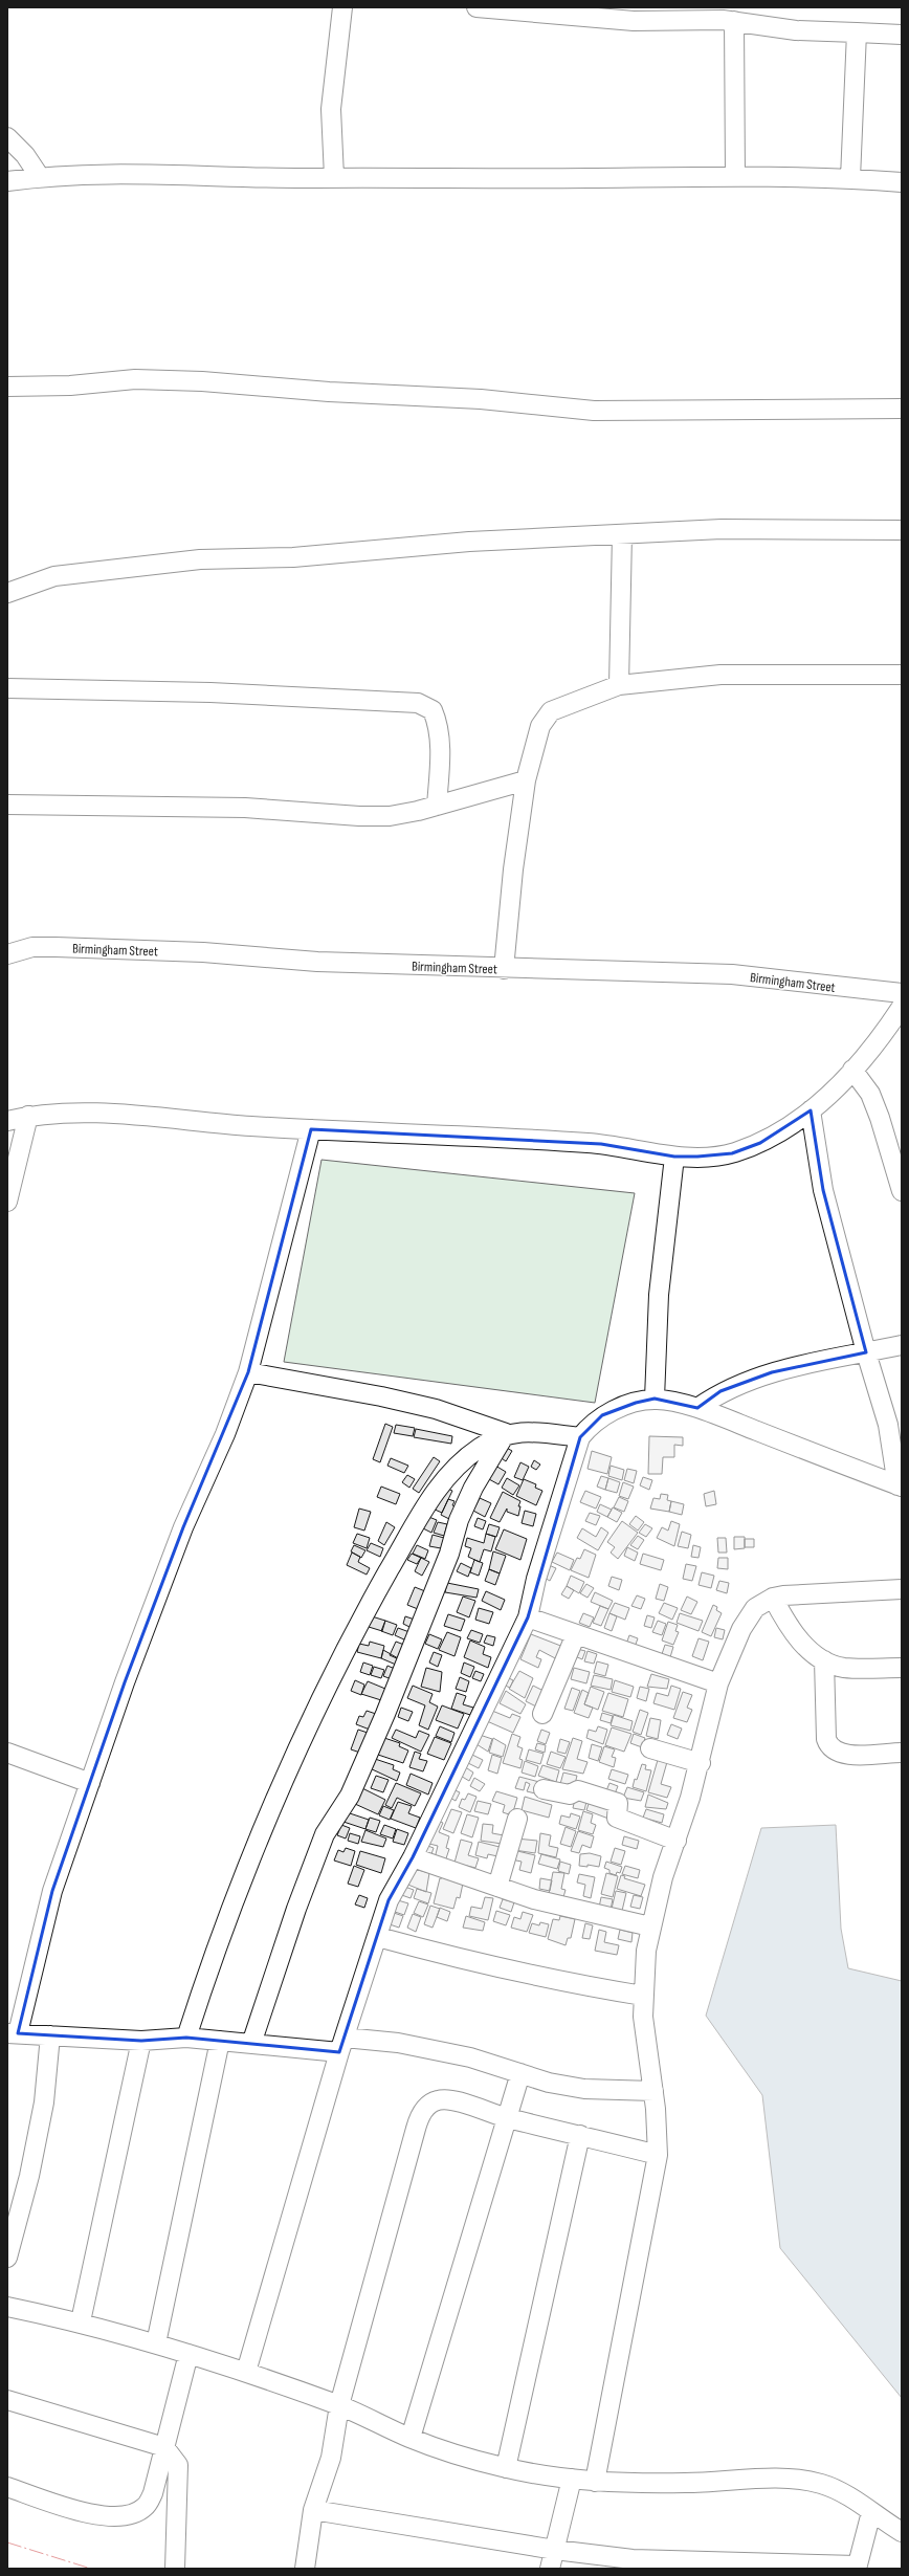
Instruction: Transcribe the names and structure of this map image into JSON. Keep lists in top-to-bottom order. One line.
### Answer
{"streets":{"street":["Birmingham Street"]}}
